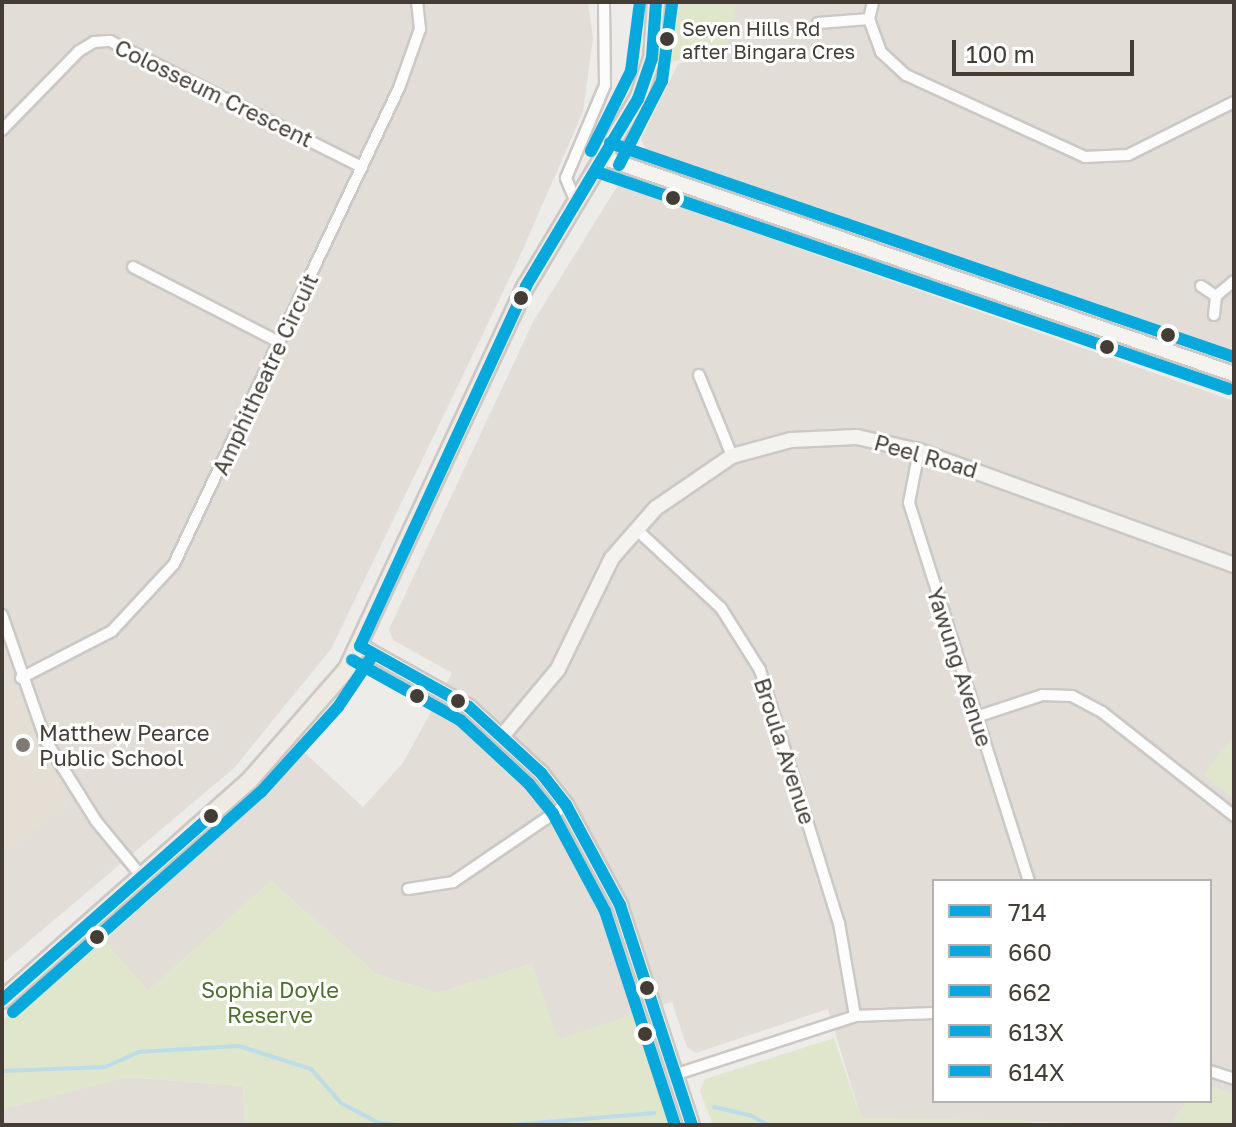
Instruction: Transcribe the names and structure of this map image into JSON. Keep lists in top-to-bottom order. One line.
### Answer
{"streets":{"main road":["Peel Road"],"street":["Colosseum Crescent","Amphitheatre Circuit","Yawung Avenue","Broula Avenue"]},"crossings":[["Colosseum Crescent","Amphitheatre Circuit"],["Peel Road","Yawung Avenue"],["Peel Road","Broula Avenue"]],"parks":["Sophia Doyle Reserve"],"places":["Seven Hills Rd after Bingara Cres","Matthew Pearce Public School"],"lines":["transit line 714","transit line 613X","transit line 662","transit line 660","transit line 614X"],"legend":["714","660","662","613X","614X"],"scale_bar":"100 m"}
